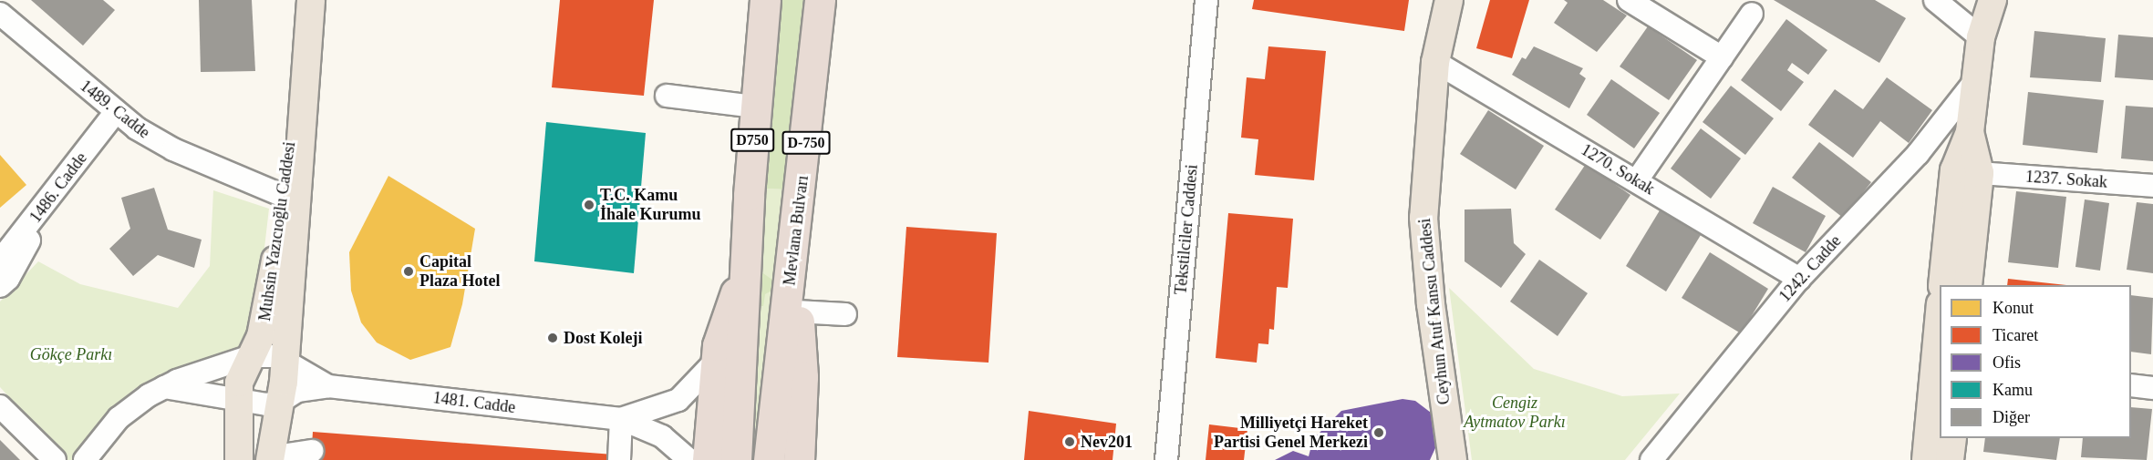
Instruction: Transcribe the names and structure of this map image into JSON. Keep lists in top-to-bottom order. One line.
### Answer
{"streets":{"highway":["D750","D-750","Mevlana Bulvarı"],"main road":["Muhsin Yazıcıoğlu Caddesi","Ceyhun Atuf Kansu Caddesi"],"street":["1489. Cadde","1270. Sokak","1237. Sokak","1486. Cadde","Tekstilciler Caddesi","1242. Cadde","1481. Cadde"]},"crossings":[["1489. Cadde","1486. Cadde"],["1489. Cadde","Muhsin Yazıcıoğlu Caddesi"],["1270. Sokak","1242. Cadde"],["1270. Sokak","Ceyhun Atuf Kansu Caddesi"],["Muhsin Yazıcıoğlu Caddesi","1481. Cadde"]],"parks":["Gökçe Parkı","Cengiz Aytmatov Parkı"],"places":["T.C. Kamu İhale Kurumu","Capital Plaza Hotel","Dost Koleji","Milliyetçi Hareket Partisi Genel Merkezi","Nev201"],"legend":["Konut","Ticaret","Ofis","Kamu","Diğer"]}
